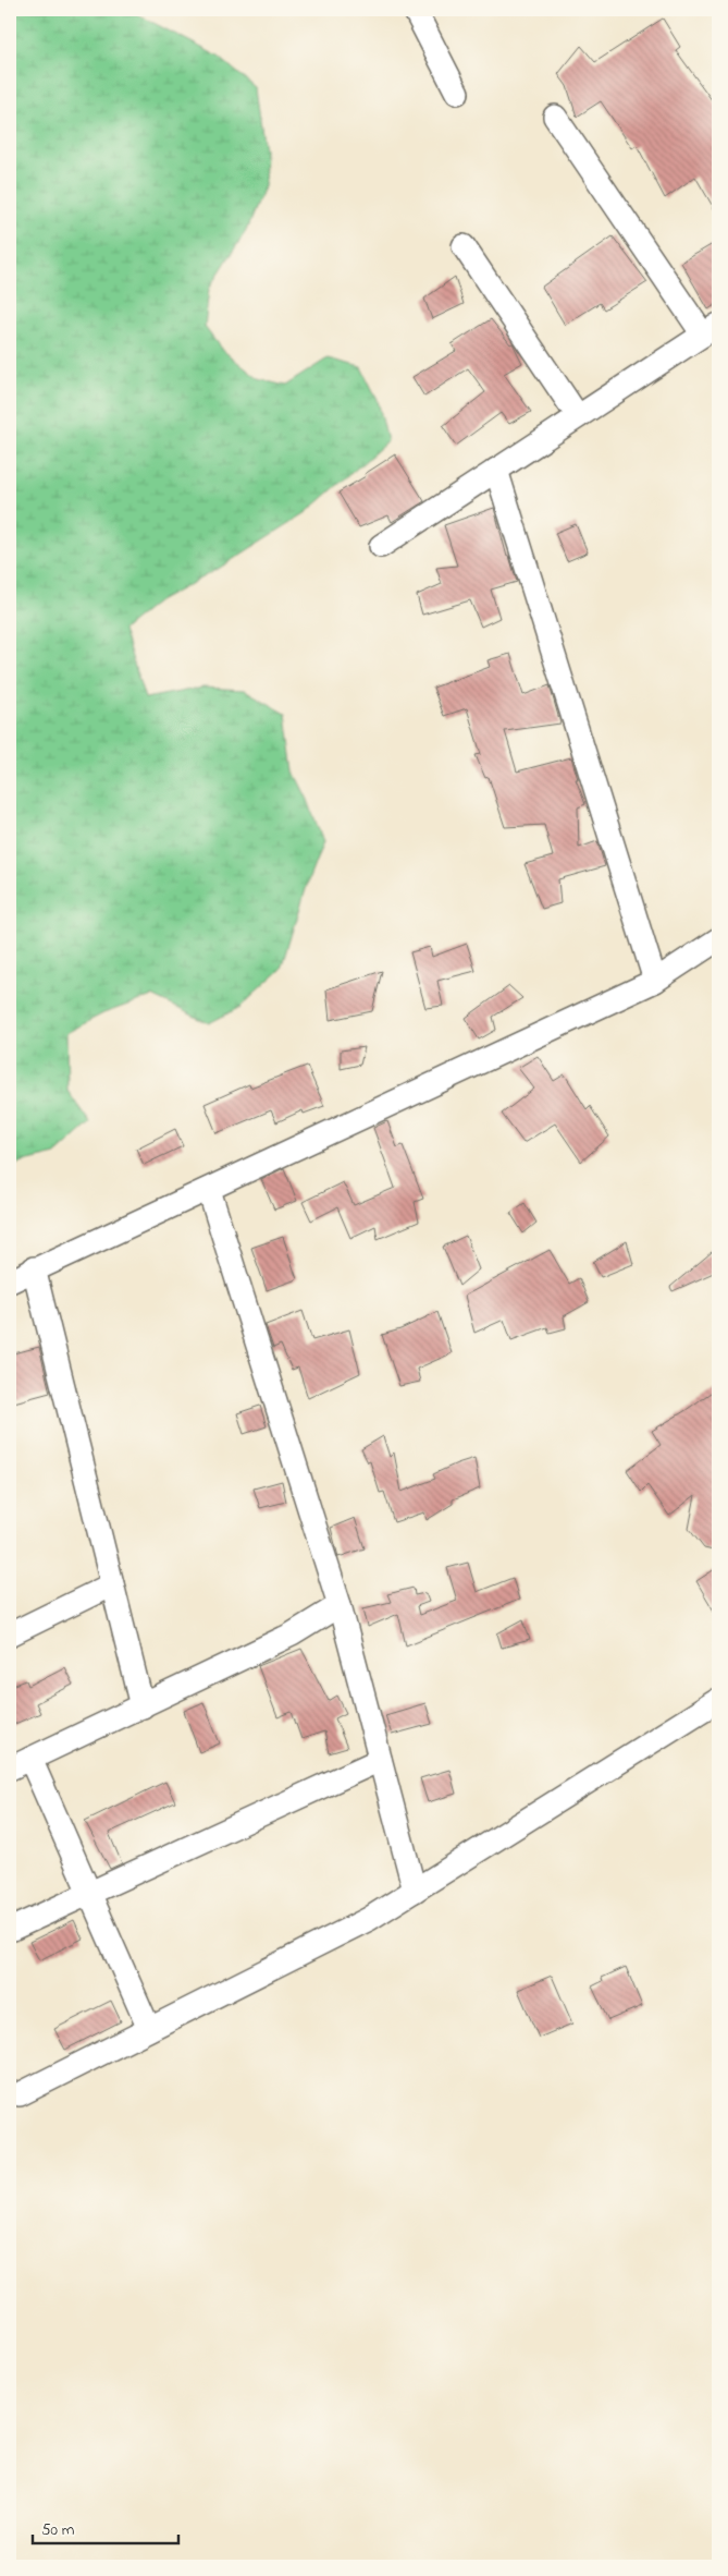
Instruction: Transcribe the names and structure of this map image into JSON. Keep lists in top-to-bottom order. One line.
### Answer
{"scale_bar":"50 m"}
